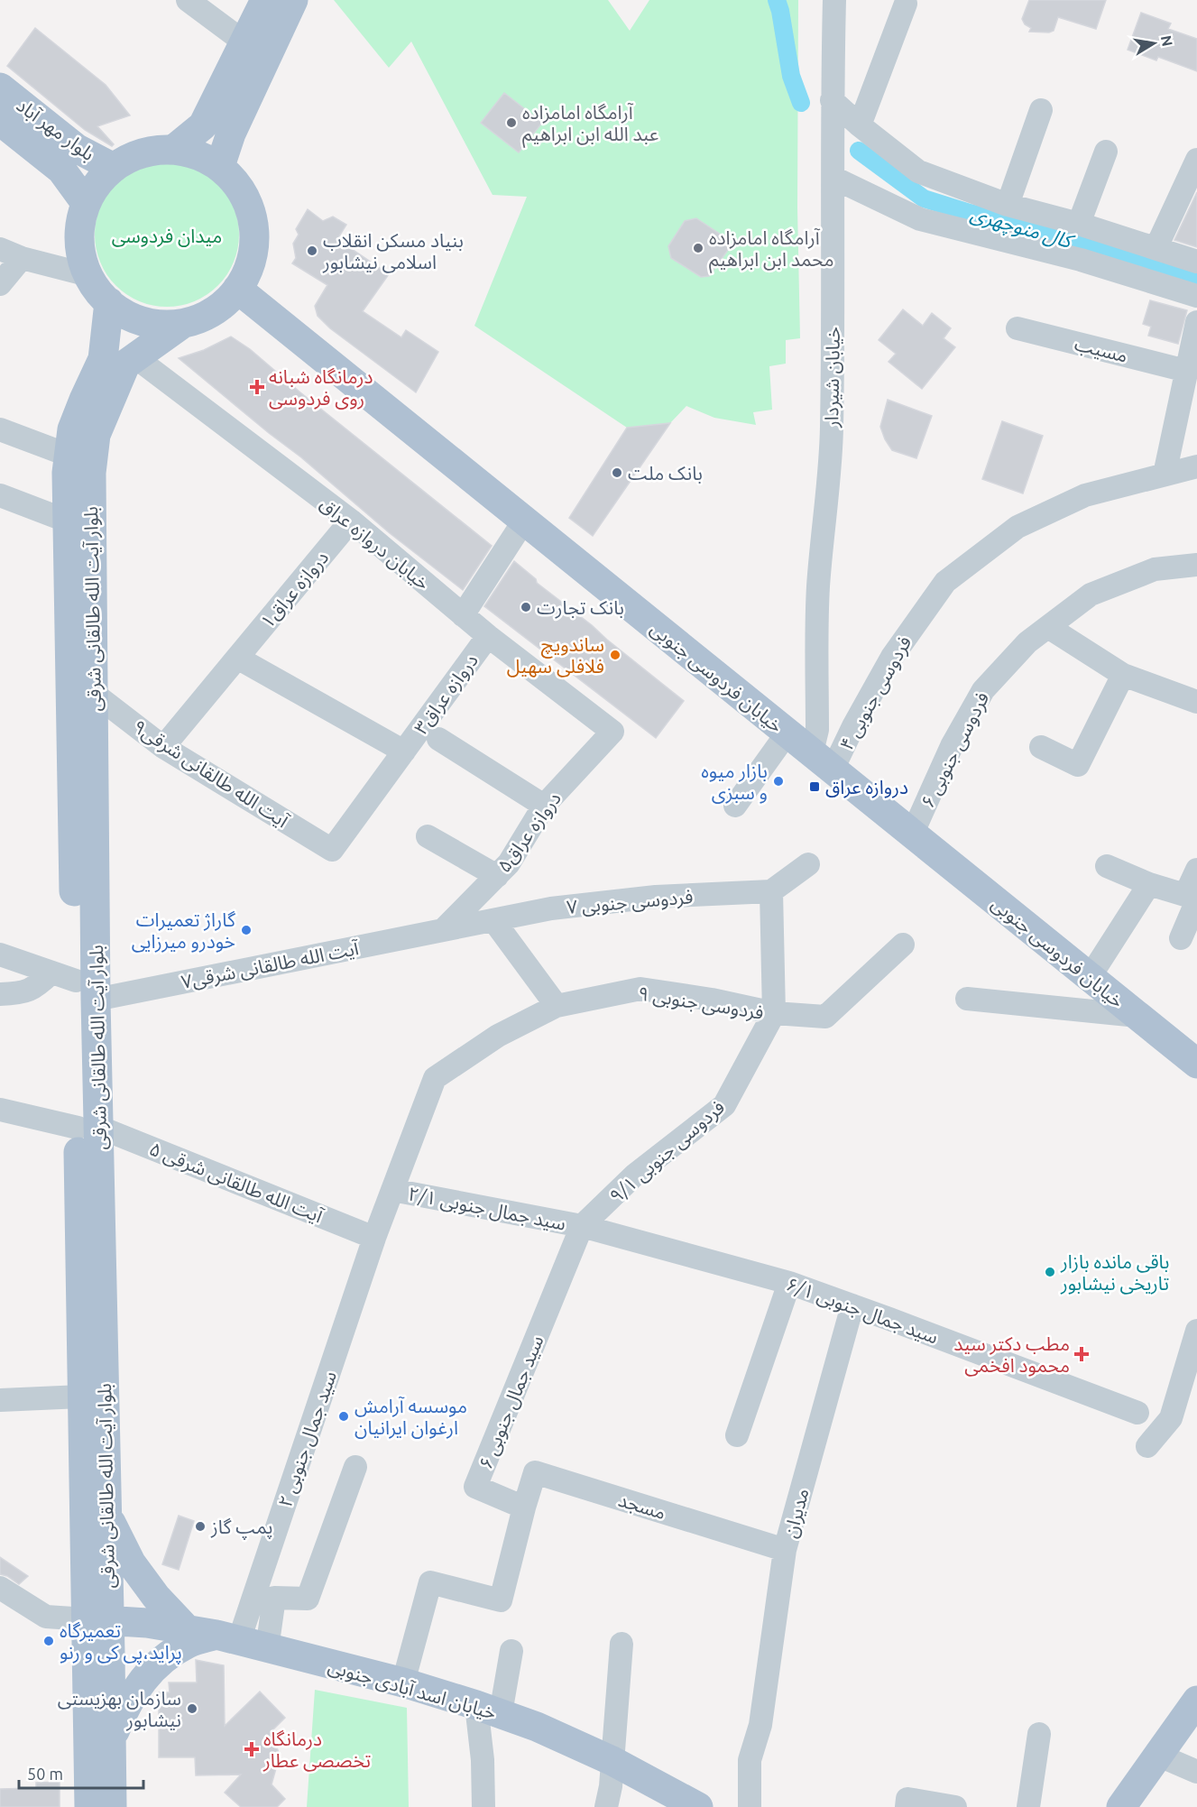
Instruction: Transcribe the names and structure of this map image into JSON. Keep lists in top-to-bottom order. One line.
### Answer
{"streets":{"main road":["بلوار مهر آباد","بلوار آیت الله طالقانی شرقی","خیابان فردوسی جنوبی","خیابان اسد آبادی جنوبی"],"street":["مسیب","خیابان شیردار","خیابان دروازه عراق","دروازه عراق۱","فردوسی جنوبی ۴","دروازه عراق۳","فردوسی جنوبی ۶","آیت الله طالقانی شرقی۹","دروازه عراق۵","فردوسی جنوبی ۷","آیت الله طالقانی شرقی۷","فردوسی جنوبی ۹","فردوسی جنوبی ۹/۱","آیت الله طالقانی شرقی ۵","سید جمال جنوبی ۲/۱","سید جمال جنوبی ۶/۱","سید جمال جنوبی ۶","سید جمال جنوبی ۲","مسجد","مدیران"]},"crossings":[["بلوار مهر آباد","بلوار آیت الله طالقانی شرقی"],["بلوار مهر آباد","خیابان فردوسی جنوبی"],["خیابان شیردار","خیابان فردوسی جنوبی"],["خیابان شیردار","فردوسی جنوبی ۴"],["خیابان دروازه عراق","دروازه عراق۱"],["خیابان دروازه عراق","بلوار آیت الله طالقانی شرقی"],["خیابان دروازه عراق","دروازه عراق۳"],["خیابان دروازه عراق","دروازه عراق۵"],["دروازه عراق۱","آیت الله طالقانی شرقی۹"],["بلوار آیت الله طالقانی شرقی","خیابان فردوسی جنوبی"],["بلوار آیت الله طالقانی شرقی","آیت الله طالقانی شرقی۹"],["بلوار آیت الله طالقانی شرقی","آیت الله طالقانی شرقی۷"],["بلوار آیت الله طالقانی شرقی","آیت الله طالقانی شرقی ۵"],["بلوار آیت الله طالقانی شرقی","خیابان اسد آبادی جنوبی"],["خیابان فردوسی جنوبی","فردوسی جنوبی ۴"],["خیابان فردوسی جنوبی","فردوسی جنوبی ۶"],["دروازه عراق۳","آیت الله طالقانی شرقی۹"],["دروازه عراق۵","فردوسی جنوبی ۷"],["دروازه عراق۵","آیت الله طالقانی شرقی۷"],["فردوسی جنوبی ۷","آیت الله طالقانی شرقی۷"],["فردوسی جنوبی ۹","فردوسی جنوبی ۹/۱"],["فردوسی جنوبی ۹","آیت الله طالقانی شرقی ۵"],["فردوسی جنوبی ۹","سید جمال جنوبی ۲/۱"],["فردوسی جنوبی ۹","سید جمال جنوبی ۲"],["فردوسی جنوبی ۹/۱","سید جمال جنوبی ۲/۱"],["فردوسی جنوبی ۹/۱","سید جمال جنوبی ۶/۱"],["فردوسی جنوبی ۹/۱","سید جمال جنوبی ۶"],["آیت الله طالقانی شرقی ۵","سید جمال جنوبی ۲"],["سید جمال جنوبی ۲/۱","سید جمال جنوبی ۶/۱"],["سید جمال جنوبی ۲/۱","سید جمال جنوبی ۶"],["سید جمال جنوبی ۶/۱","سید جمال جنوبی ۶"],["سید جمال جنوبی ۶/۱","مدیران"],["سید جمال جنوبی ۶","مسجد"],["سید جمال جنوبی ۲","خیابان اسد آبادی جنوبی"],["مسجد","مدیران"]],"water":["کال منوچهری"],"parks":["میدان فردوسی"],"places":{"other":["آرامگاه امامزاده عبد الله ابن ابراهیم","آرامگاه امامزاده محمد ابن ابراهیم","بنیاد مسکن انقلاب اسلامی نیشابور","بانک ملت","بانک تجارت","ساندویچ فلافلی سهیل","بازار میوه و سبزی","گاراژ تعمیرات خودرو میرزایی","باقی مانده بازار تاریخی نیشابور","موسسه آرامش ارغوان ایرانیان","پمپ گاز","تعمیرگاه پراید،پی کی و رنو","سازمان بهزیستی نیشابور"],"health":["درمانگاه شبانه روی فردوسی","مطب دکتر سید محمود افخمی","درمانگاه تخصصی عطار"],"transit":["دروازه عراق"]},"scale_bar":"50 m","north":"right"}
